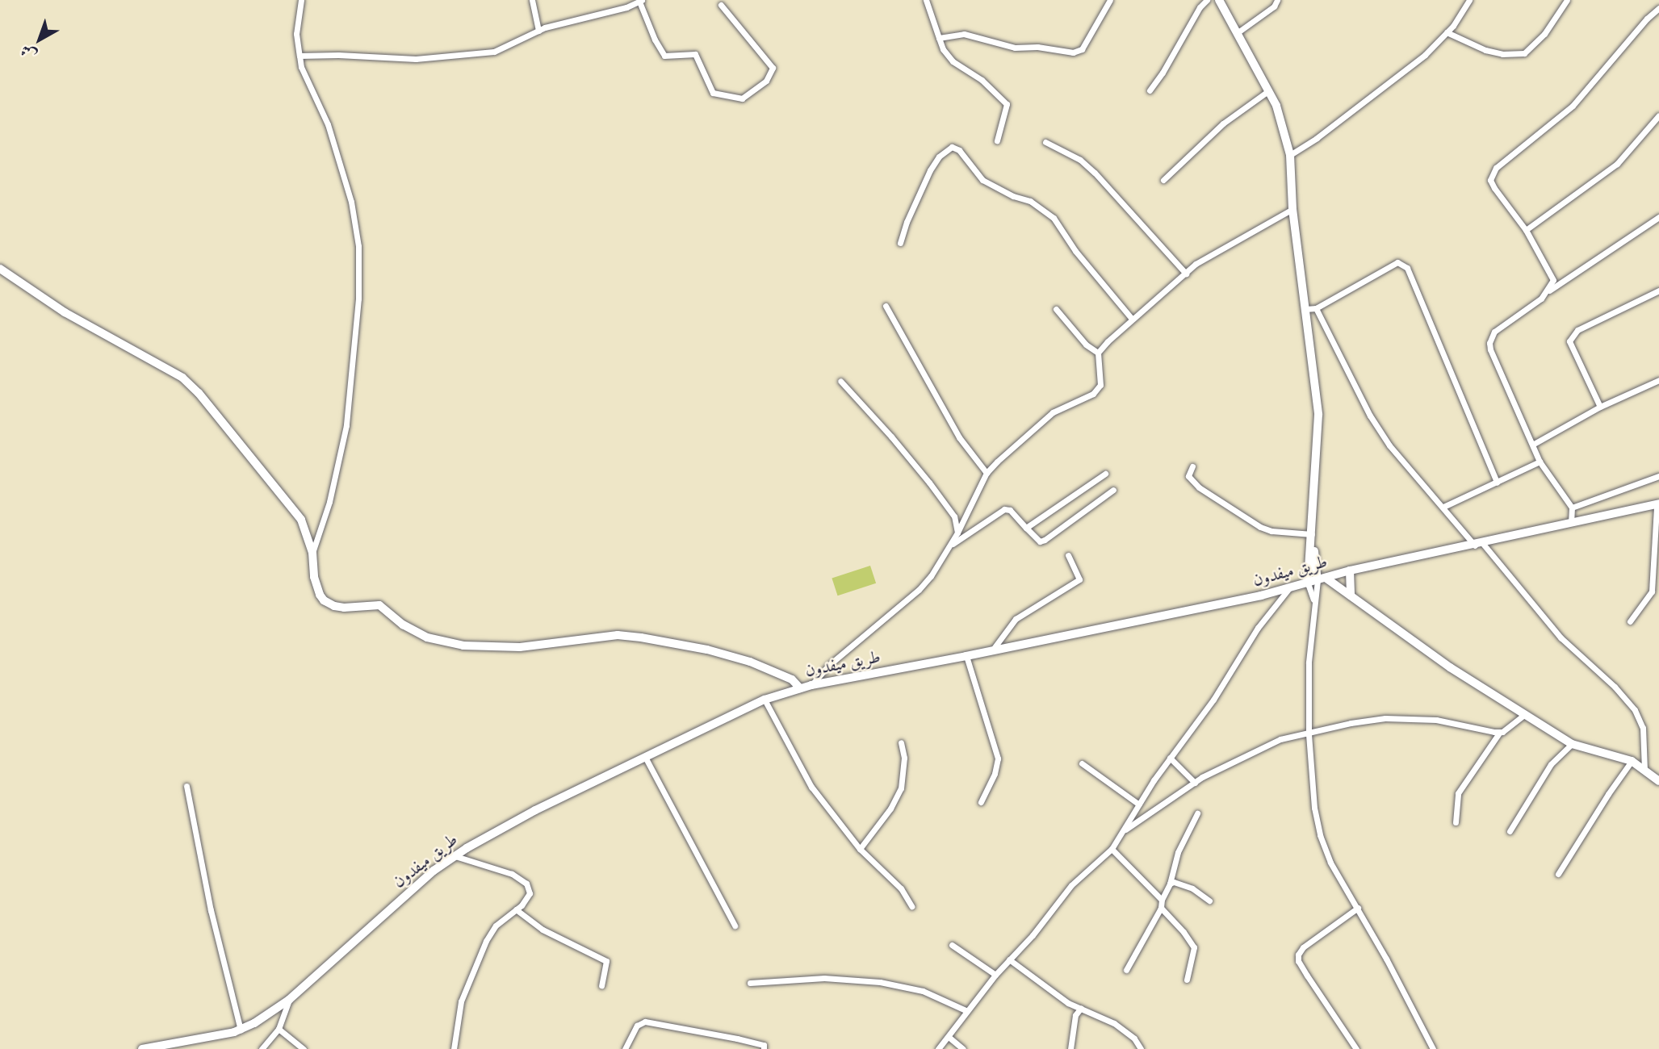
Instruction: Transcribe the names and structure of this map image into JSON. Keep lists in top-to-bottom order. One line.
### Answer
{"streets":{"main road":["طريق ميفدون"]},"north":"bottom left"}
